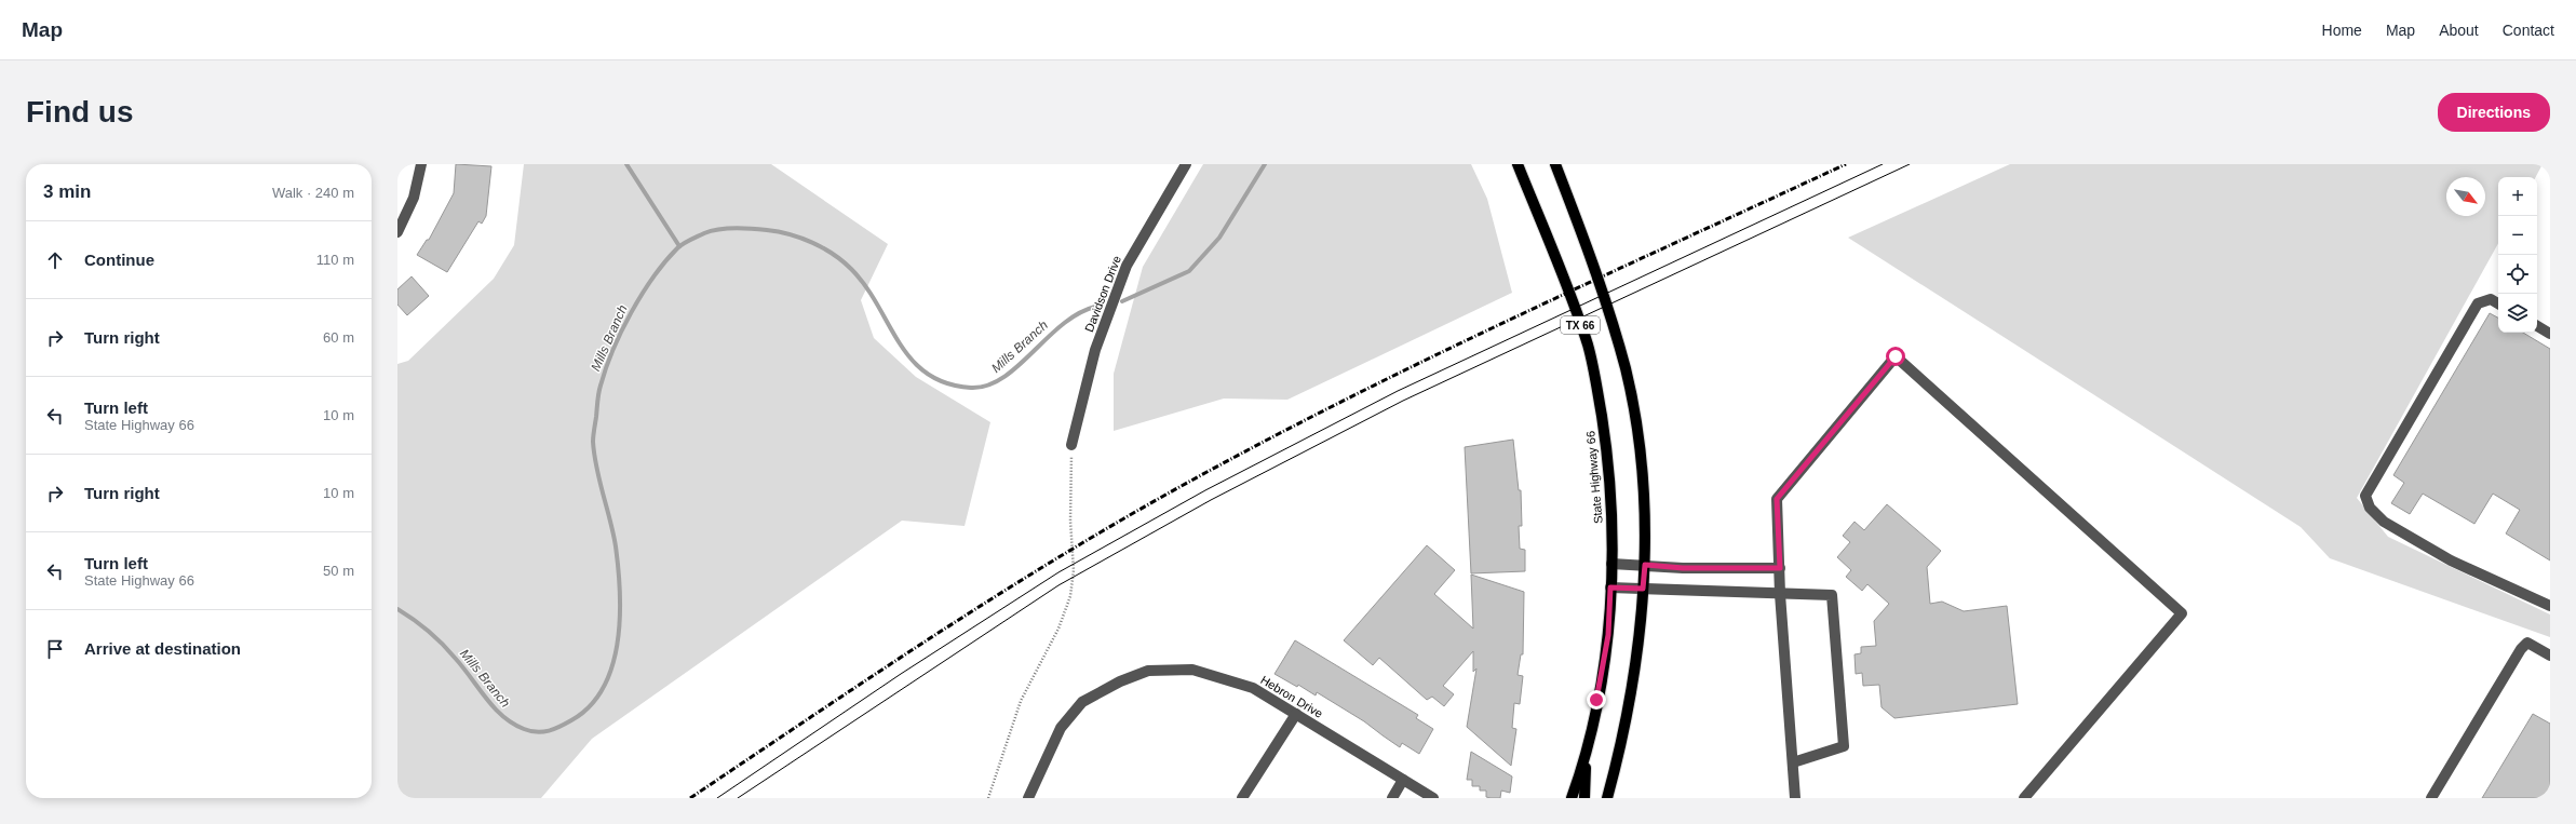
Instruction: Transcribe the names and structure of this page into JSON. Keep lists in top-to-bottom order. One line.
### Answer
{"streets":{"main road":["TX 66","State Highway 66"],"street":["Davidson Drive","Hebron Drive"]},"water":["Mills Branch"],"north":"bottom right","page":{"header":"Map","nav":["Home","Map","About","Contact"],"buttons":"Directions","title":"Find us","heading":["3 min","Walk · 240 m"],"map_buttons":["+","−"],"list":[["Continue","110 m"],["Turn right","60 m"],["Turn left","State Highway 66","10 m"],["Turn right","10 m"],["Turn left","State Highway 66","50 m"],"Arrive at destination"]}}
